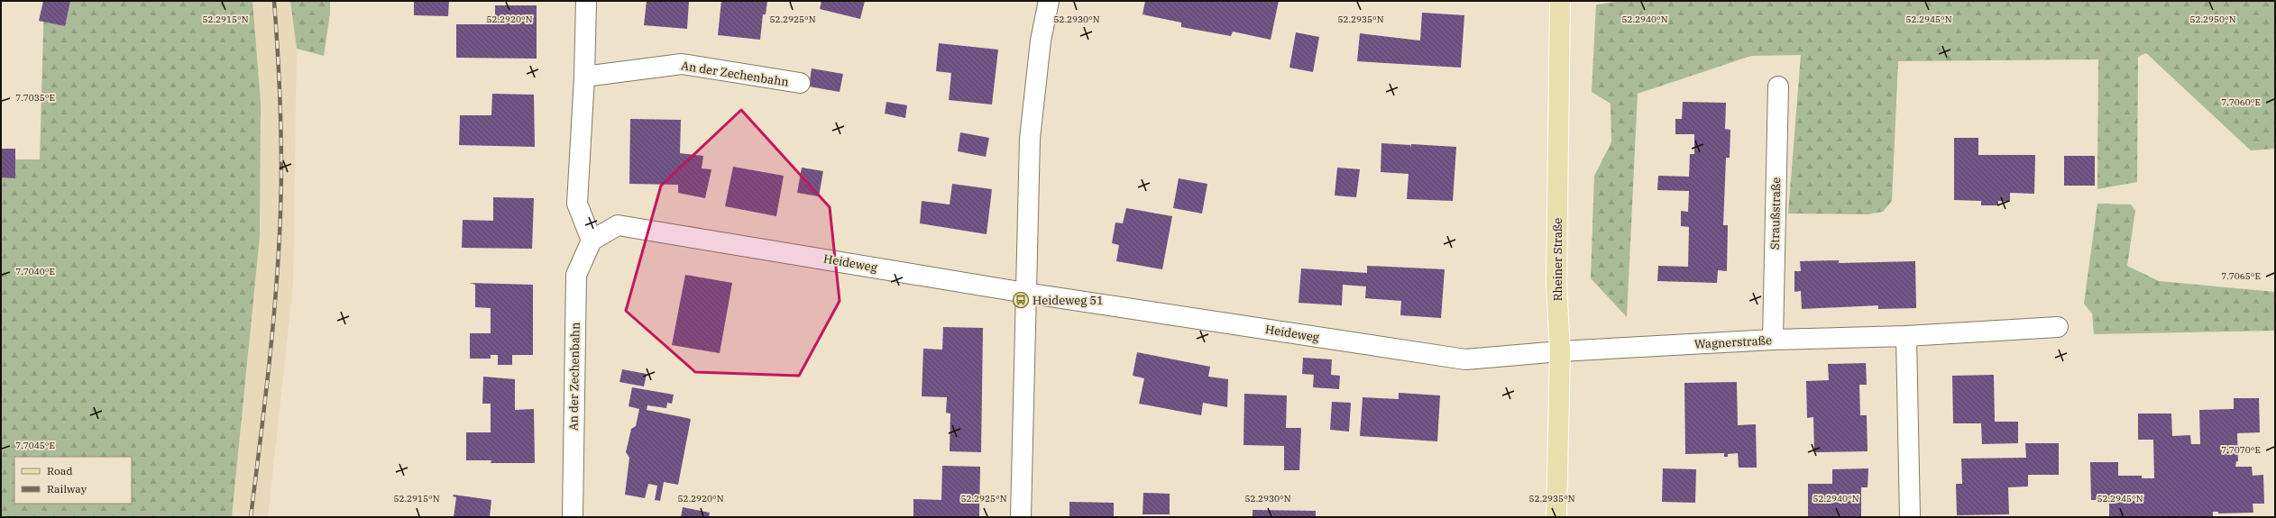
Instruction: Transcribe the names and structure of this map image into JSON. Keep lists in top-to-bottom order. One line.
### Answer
{"streets":{"main road":["Rheiner Straße"],"street":["An der Zechenbahn","Straußstraße","Heideweg","Wagnerstraße"]},"crossings":[["An der Zechenbahn","Heideweg"],["Straußstraße","Wagnerstraße"],["Rheiner Straße","Heideweg"],["Rheiner Straße","Wagnerstraße"],["Heideweg","Wagnerstraße"]],"places":{"bus stop":["Heideweg 51"]},"legend":["Road","Railway"],"coordinates":["52.2950°N","52.2915°N","52.2920°N","52.2925°N","52.2930°N","52.2935°N","52.2940°N","52.2945°N","7.7035°E","7.7060°E","7.7040°E","7.7065°E","7.7045°E","7.7070°E"]}
